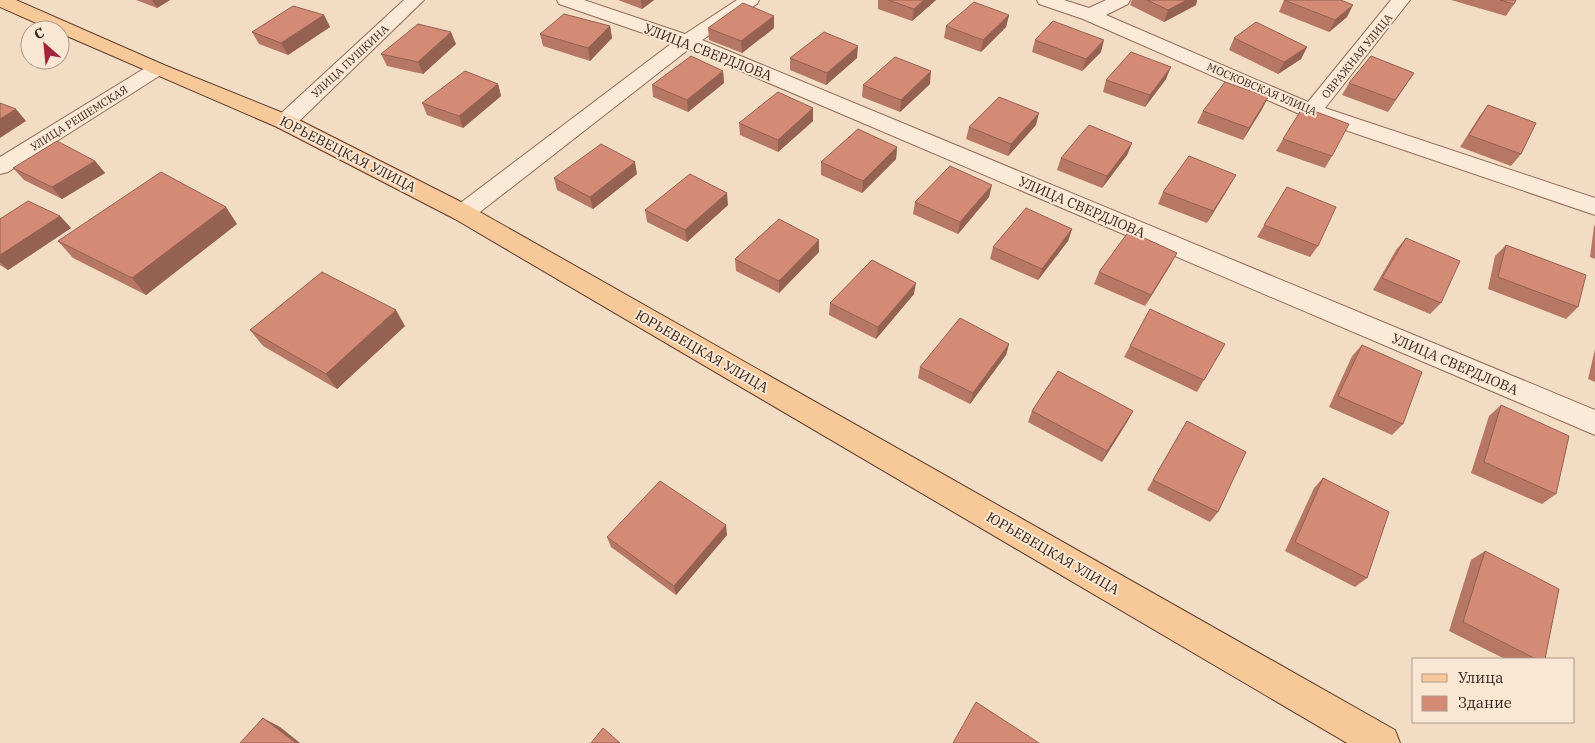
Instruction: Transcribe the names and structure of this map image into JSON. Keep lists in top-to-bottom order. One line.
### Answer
{"streets":{"main road":["ЮРЬЕВЕЦКАЯ УЛИЦА"],"street":["УЛИЦА СВЕРДЛОВА","ОВРАЖНАЯ УЛИЦА","УЛИЦА ПУШКИНА","МОСКОВСКАЯ УЛИЦА","УЛИЦА РЕШЕМСКАЯ"]},"crossings":[["ОВРАЖНАЯ УЛИЦА","МОСКОВСКАЯ УЛИЦА"],["УЛИЦА ПУШКИНА","ЮРЬЕВЕЦКАЯ УЛИЦА"],["УЛИЦА РЕШЕМСКАЯ","ЮРЬЕВЕЦКАЯ УЛИЦА"]],"legend":["Улица","Здание"],"north":"top left"}
